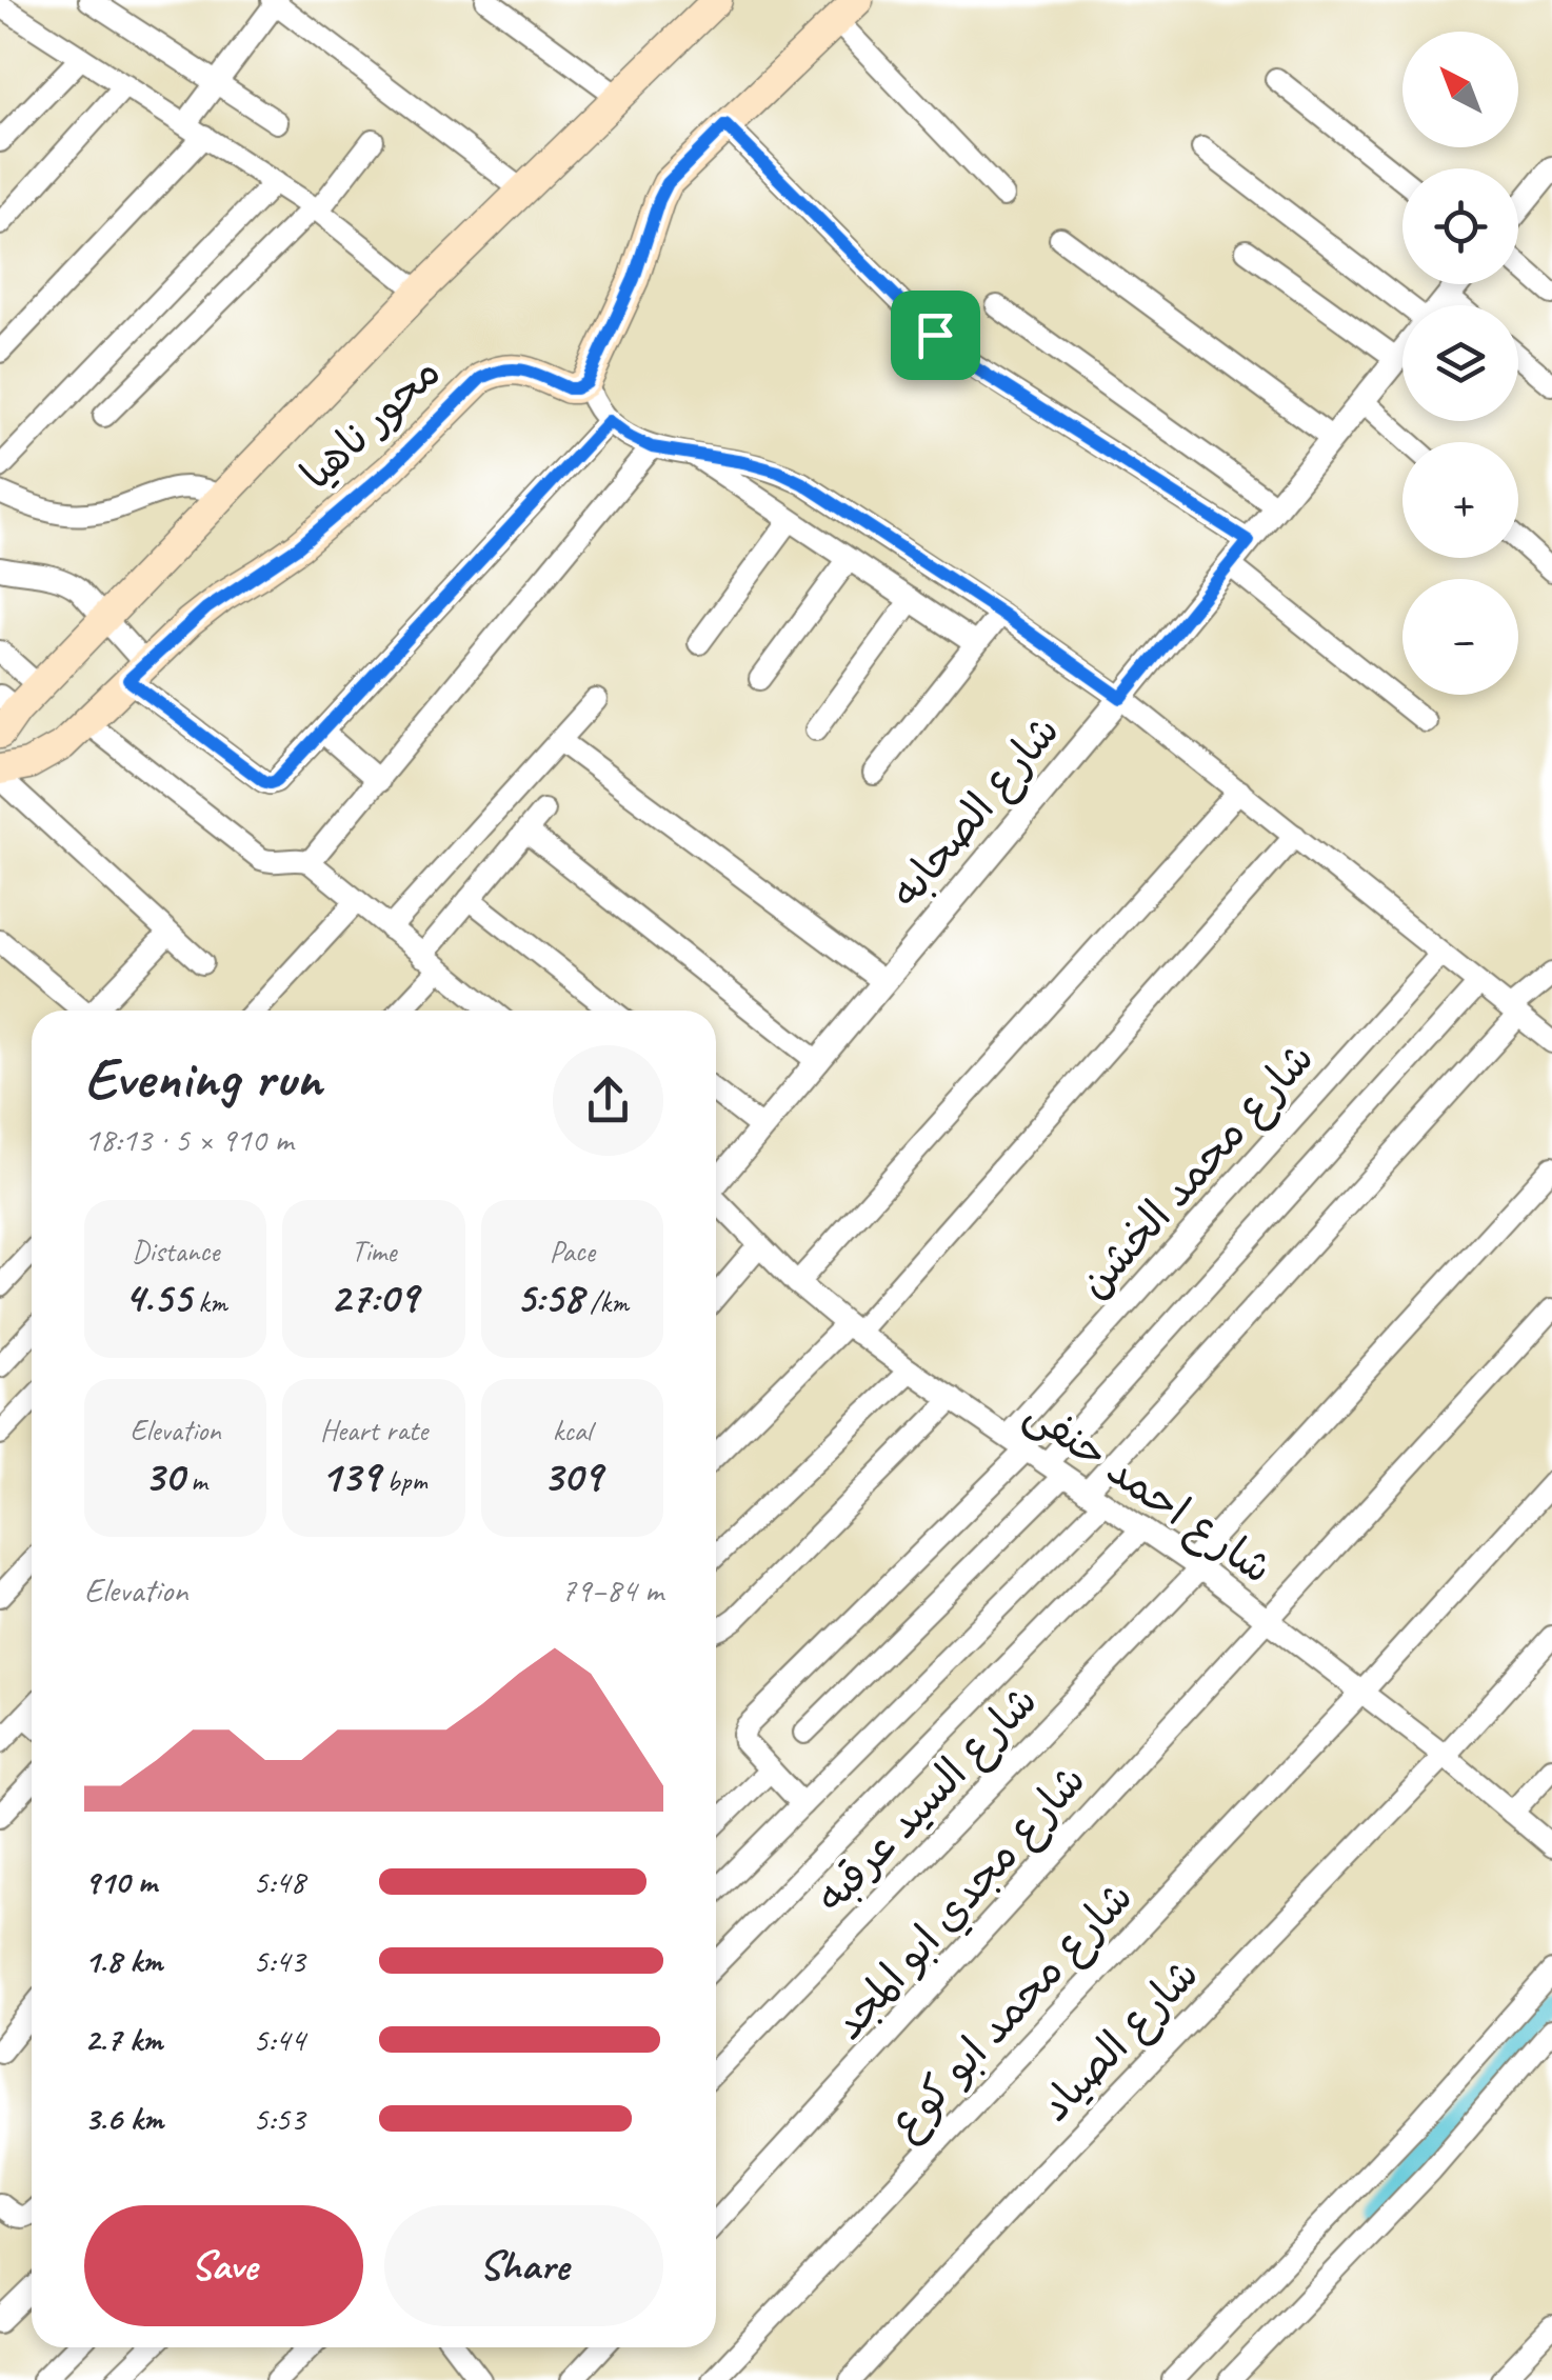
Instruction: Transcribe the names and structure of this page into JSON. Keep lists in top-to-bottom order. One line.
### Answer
{"streets":{"main road":["محور ناهيا"],"street":["شارع الصحابه","شارع محمد الخشن","شارع احمد حنفى","شارع السيد عرقبه","شارع مجدي ابو المجد","شارع محمد ابو كوع","شارع الصياد"]},"crossings":[["شارع محمد الخشن","شارع احمد حنفى"],["شارع احمد حنفى","شارع السيد عرقبه"],["شارع احمد حنفى","شارع مجدي ابو المجد"],["شارع احمد حنفى","شارع محمد ابو كوع"],["شارع احمد حنفى","شارع الصياد"]],"north":"top left","page":{"map_buttons":["+","−"],"heading":["Evening run","18:13 · 5 × 910 m"],"stats":[["Distance","4.55 km"],["Time","27:09"],["Pace","5:58 /km"],["Elevation","30 m"],["Heart rate","139 bpm"],["kcal","309"]],"chart":["Elevation","79–84 m"],"list":[{"name":"910 m","note":"5:48"},{"name":"1.8 km","note":"5:43"},{"name":"2.7 km","note":"5:44"},{"name":"3.6 km","note":"5:53"}],"buttons":["Save","Share"]}}
